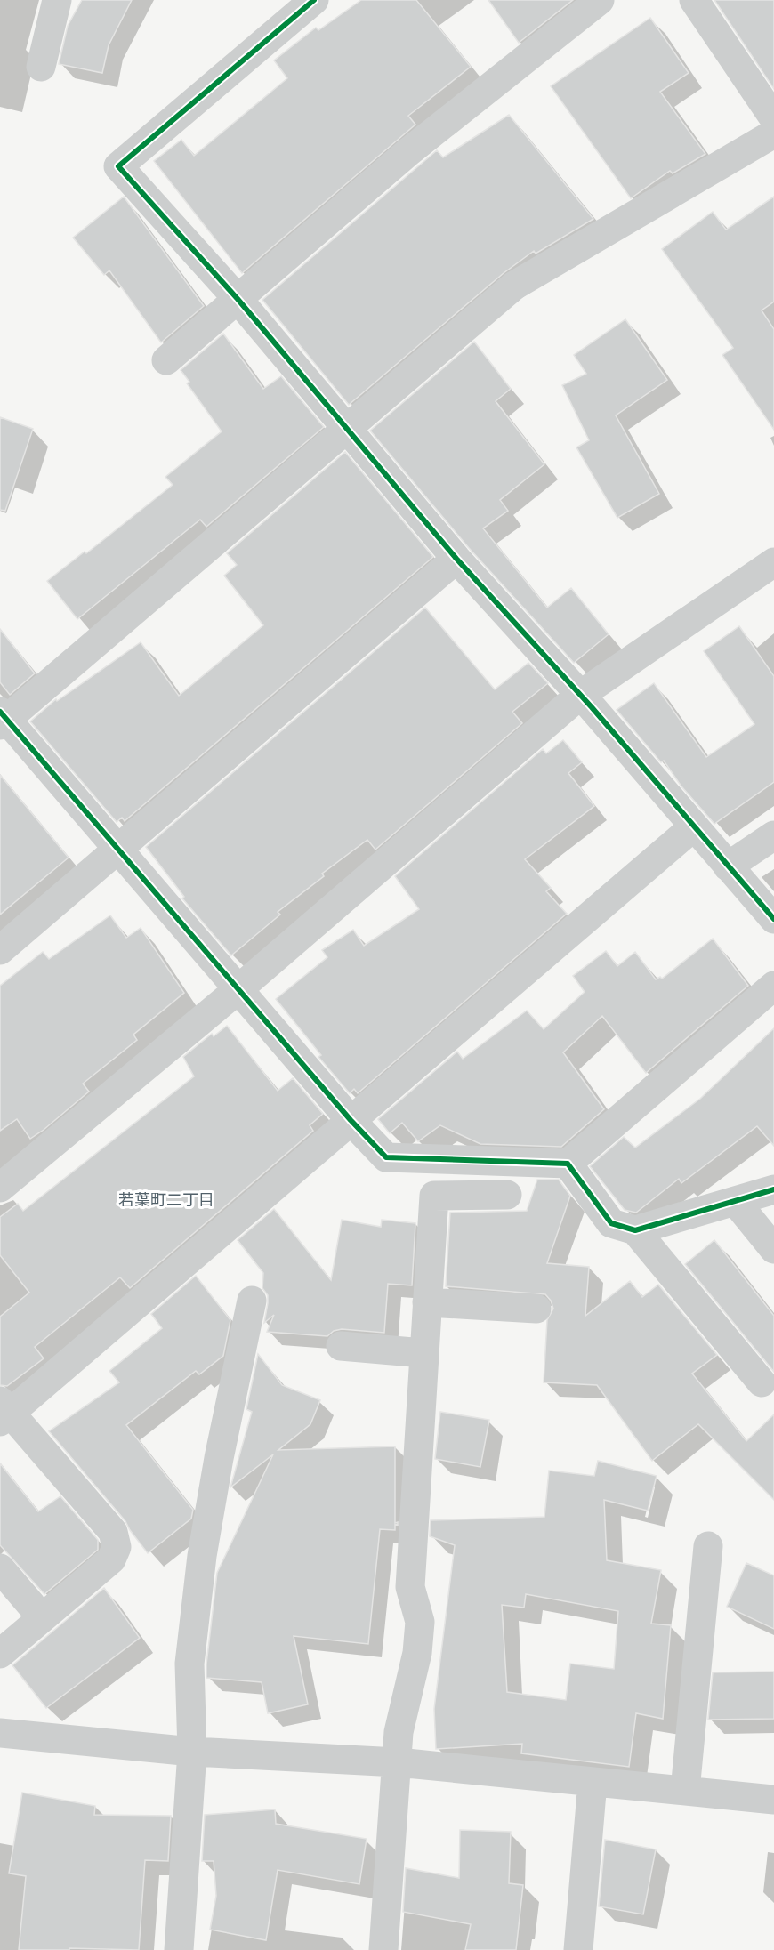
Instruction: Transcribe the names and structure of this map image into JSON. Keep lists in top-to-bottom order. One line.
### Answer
{"districts":["若葉町二丁目"]}
